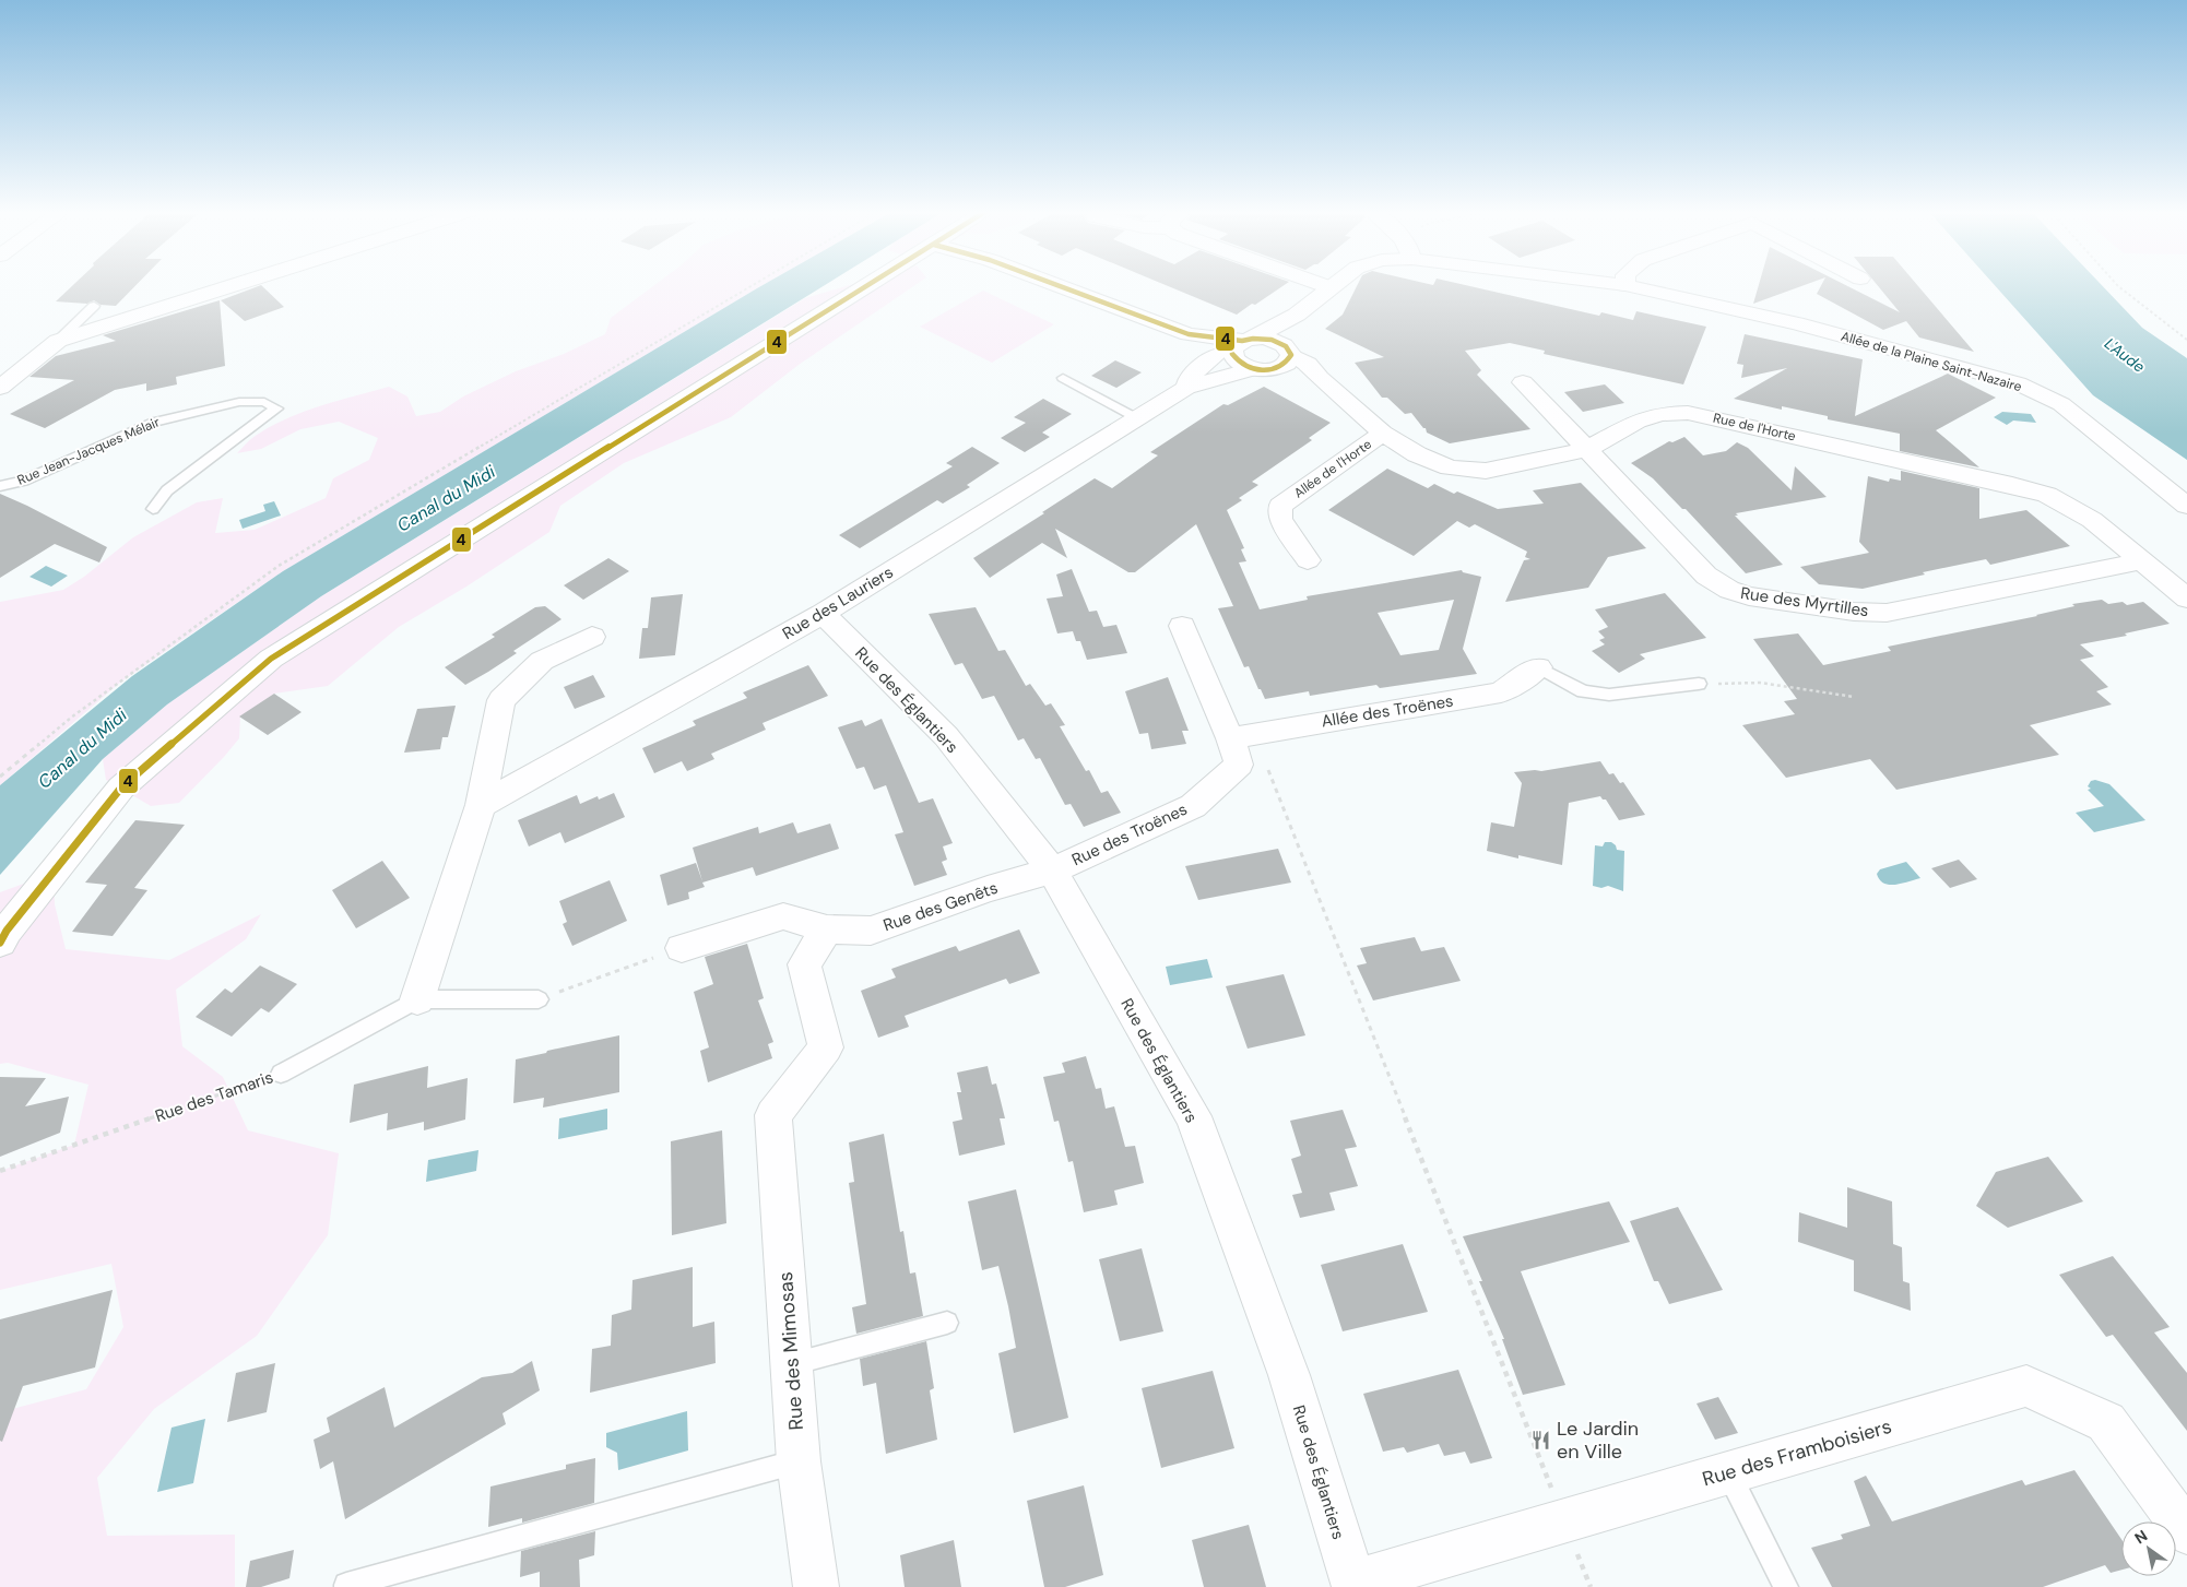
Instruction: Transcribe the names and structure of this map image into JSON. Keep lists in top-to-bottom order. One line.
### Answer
{"streets":{"street":["Allée de la Plaine Saint-Nazaire","Rue de l'Horte","Allée de l'Horte","Rue des Myrtilles","Rue des Lauriers","Rue des Églantiers","Allée des Troënes","Rue des Troënes","Rue des Genêts","Rue des Mimosas","Rue des Framboisiers"],"lane":["Rue Jean-Jacques Mélair","Rue des Tamaris"]},"crossings":[["Rue de l'Horte","Allée de l'Horte"],["Rue de l'Horte","Rue des Myrtilles"],["Rue de l'Horte","Rue des Lauriers"],["Rue des Lauriers","Rue des Églantiers"],["Rue des Églantiers","Rue des Troënes"],["Rue des Églantiers","Rue des Genêts"],["Rue des Églantiers","Rue des Framboisiers"],["Allée des Troënes","Rue des Troënes"],["Rue des Troënes","Rue des Genêts"],["Rue des Genêts","Rue des Mimosas"]],"water":["L'Aude","Canal du Midi"],"places":{"restaurant":["Le Jardin en Ville"]},"lines":["transit line 4"],"north":"top left"}
